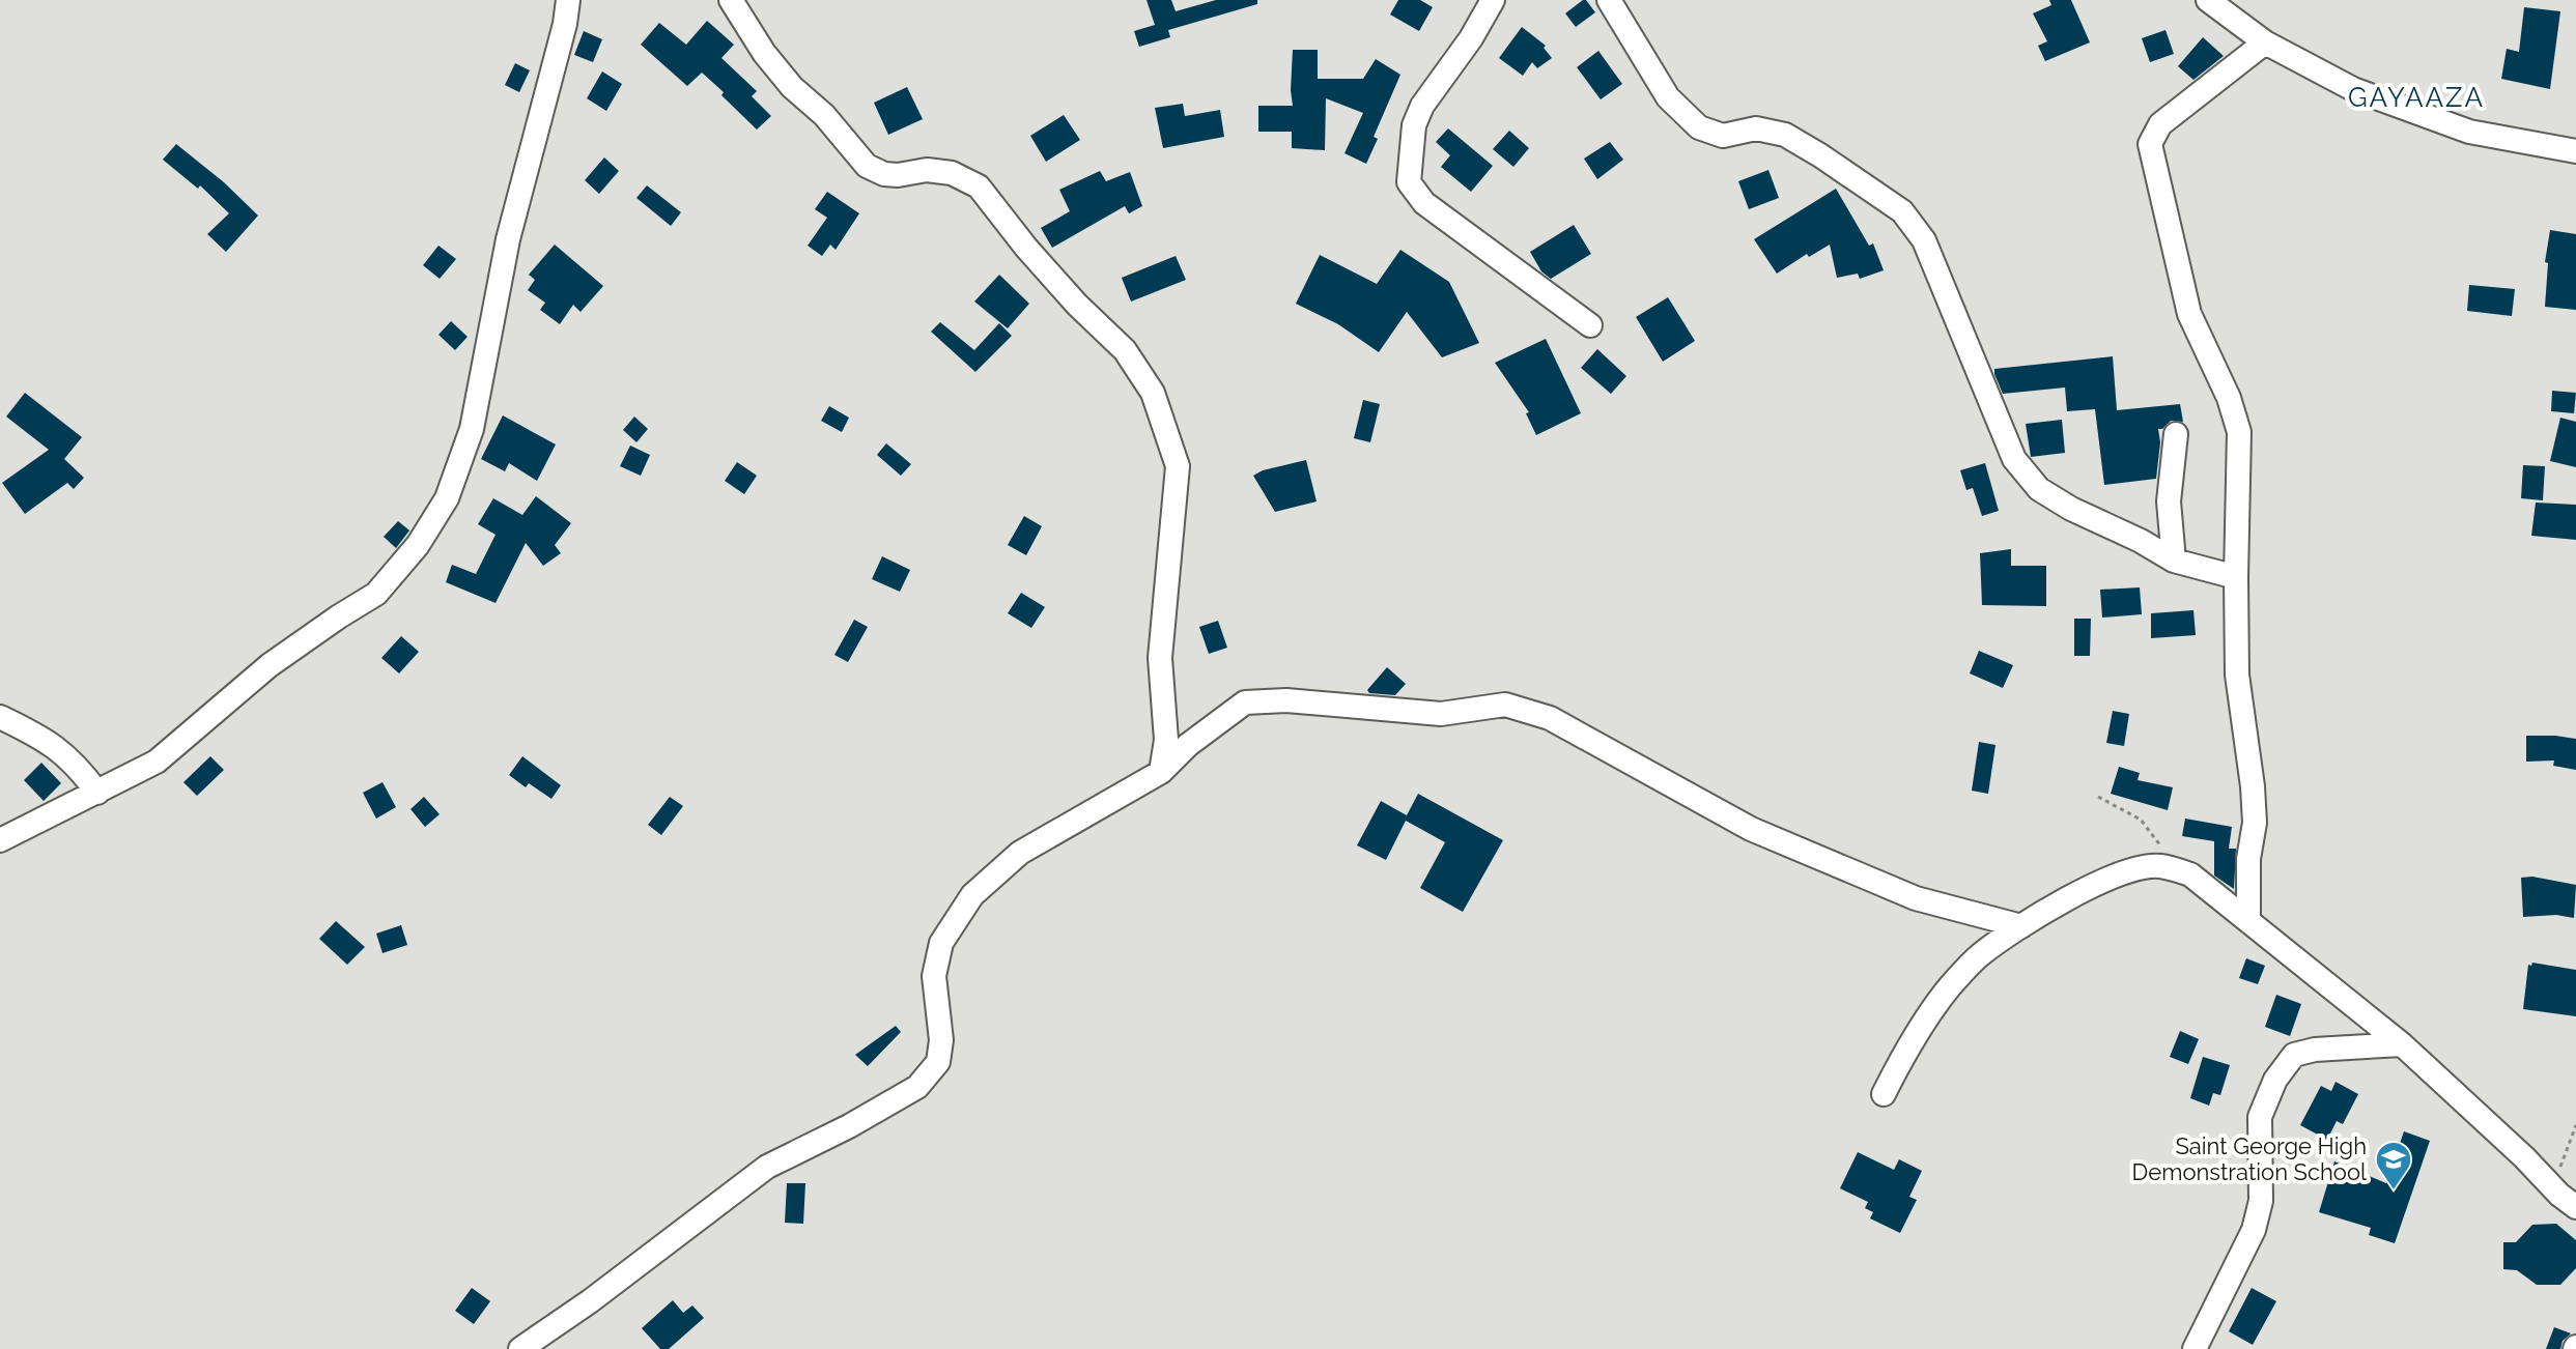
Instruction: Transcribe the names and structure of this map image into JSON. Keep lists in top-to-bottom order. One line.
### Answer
{"districts":["GAYAAZA"],"places":{"school or university":["Saint George High Demonstration School"]}}
